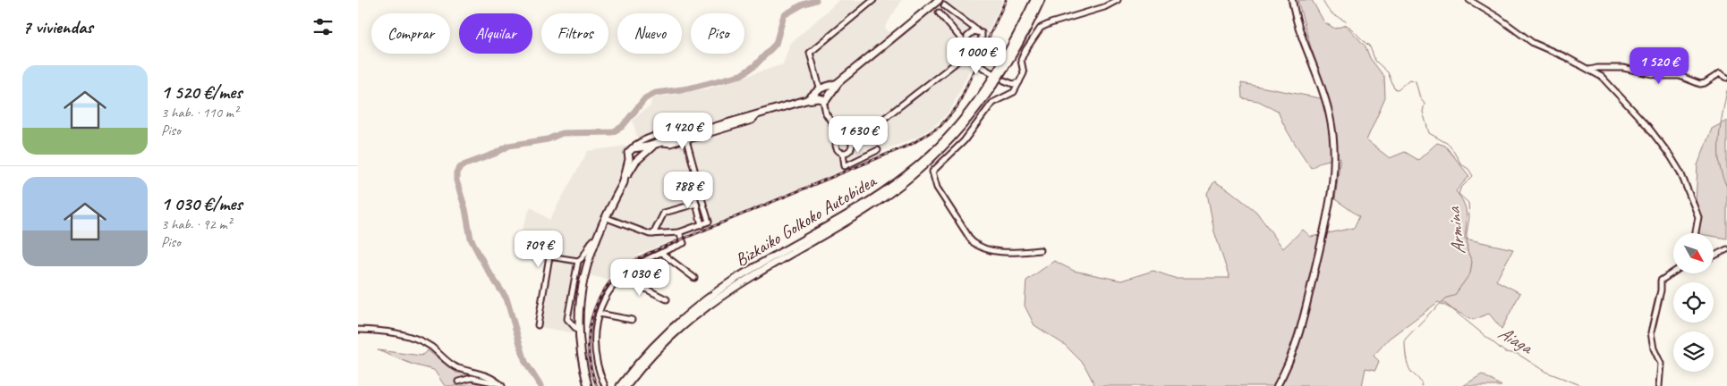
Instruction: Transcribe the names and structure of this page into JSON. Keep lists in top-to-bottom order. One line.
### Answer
{"streets":{"highway":["Bizkaiko Golkoko Autobidea"]},"water":["Armina","Aiaga"],"north":"bottom right","page":{"heading":"7 viviendas","chip":["Comprar","Alquilar","Filtros","Nuevo","Piso"],"price":["1 000 €","1 520 €","1 420 €","1 630 €","788 €","709 €","1 030 €"],"list":[{"name":"1 520 €/mes","note":"3 hab. · 110 m² · Piso"},{"name":"1 030 €/mes","note":"3 hab. · 92 m² · Piso"}]}}
